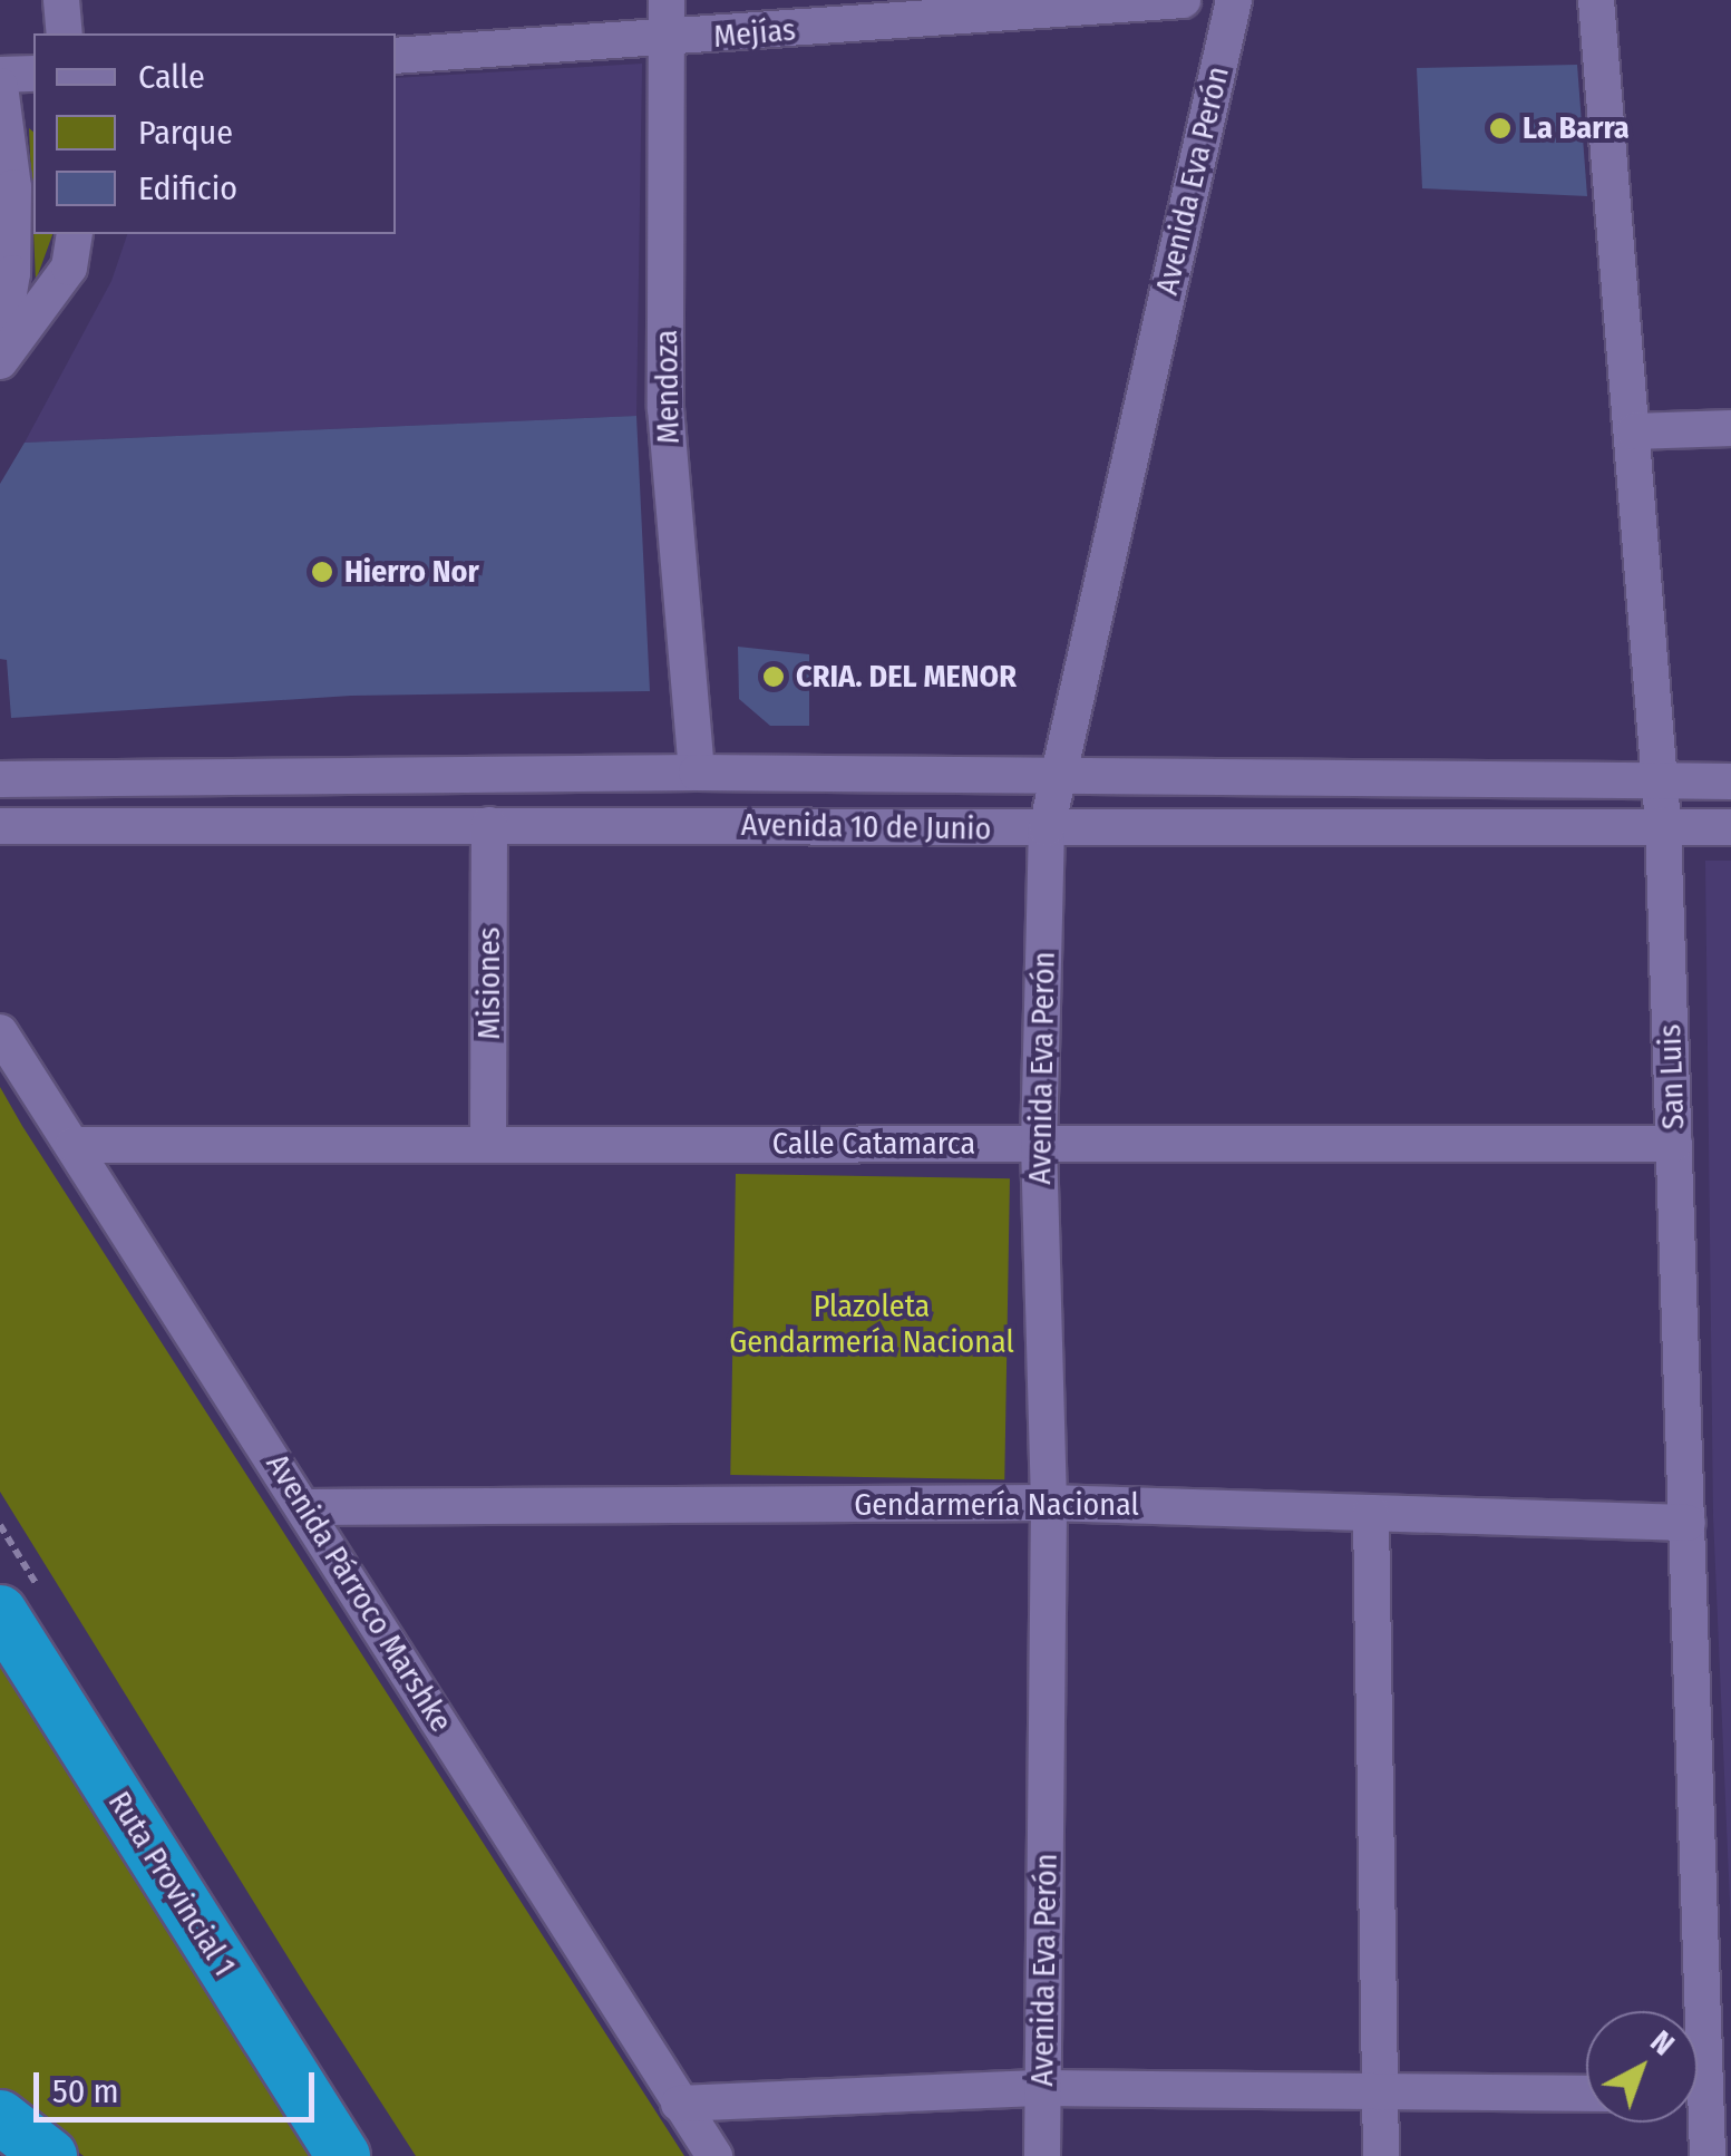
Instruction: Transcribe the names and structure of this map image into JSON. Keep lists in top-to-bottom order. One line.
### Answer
{"streets":{"highway":["Ruta Provincial 1"],"street":["Mejías","Avenida Eva Perón","Mendoza","Avenida 10 de Junio","Misiones","San Luis","Calle Catamarca","Gendarmería Nacional","Avenida Párroco Marshke"]},"crossings":[["Mejías","Mendoza"],["Avenida Eva Perón","Avenida 10 de Junio"],["Avenida Eva Perón","Calle Catamarca"],["Avenida Eva Perón","Gendarmería Nacional"],["Mendoza","Avenida 10 de Junio"],["Avenida 10 de Junio","Misiones"],["Avenida 10 de Junio","San Luis"],["Misiones","Calle Catamarca"],["San Luis","Calle Catamarca"],["San Luis","Gendarmería Nacional"],["Calle Catamarca","Avenida Párroco Marshke"],["Gendarmería Nacional","Avenida Párroco Marshke"]],"parks":["Plazoleta Gendarmería Nacional"],"places":["La Barra","Hierro Nor","CRIA. DEL MENOR"],"legend":["Calle","Parque","Edificio"],"scale_bar":"50 m","north":"top right"}
